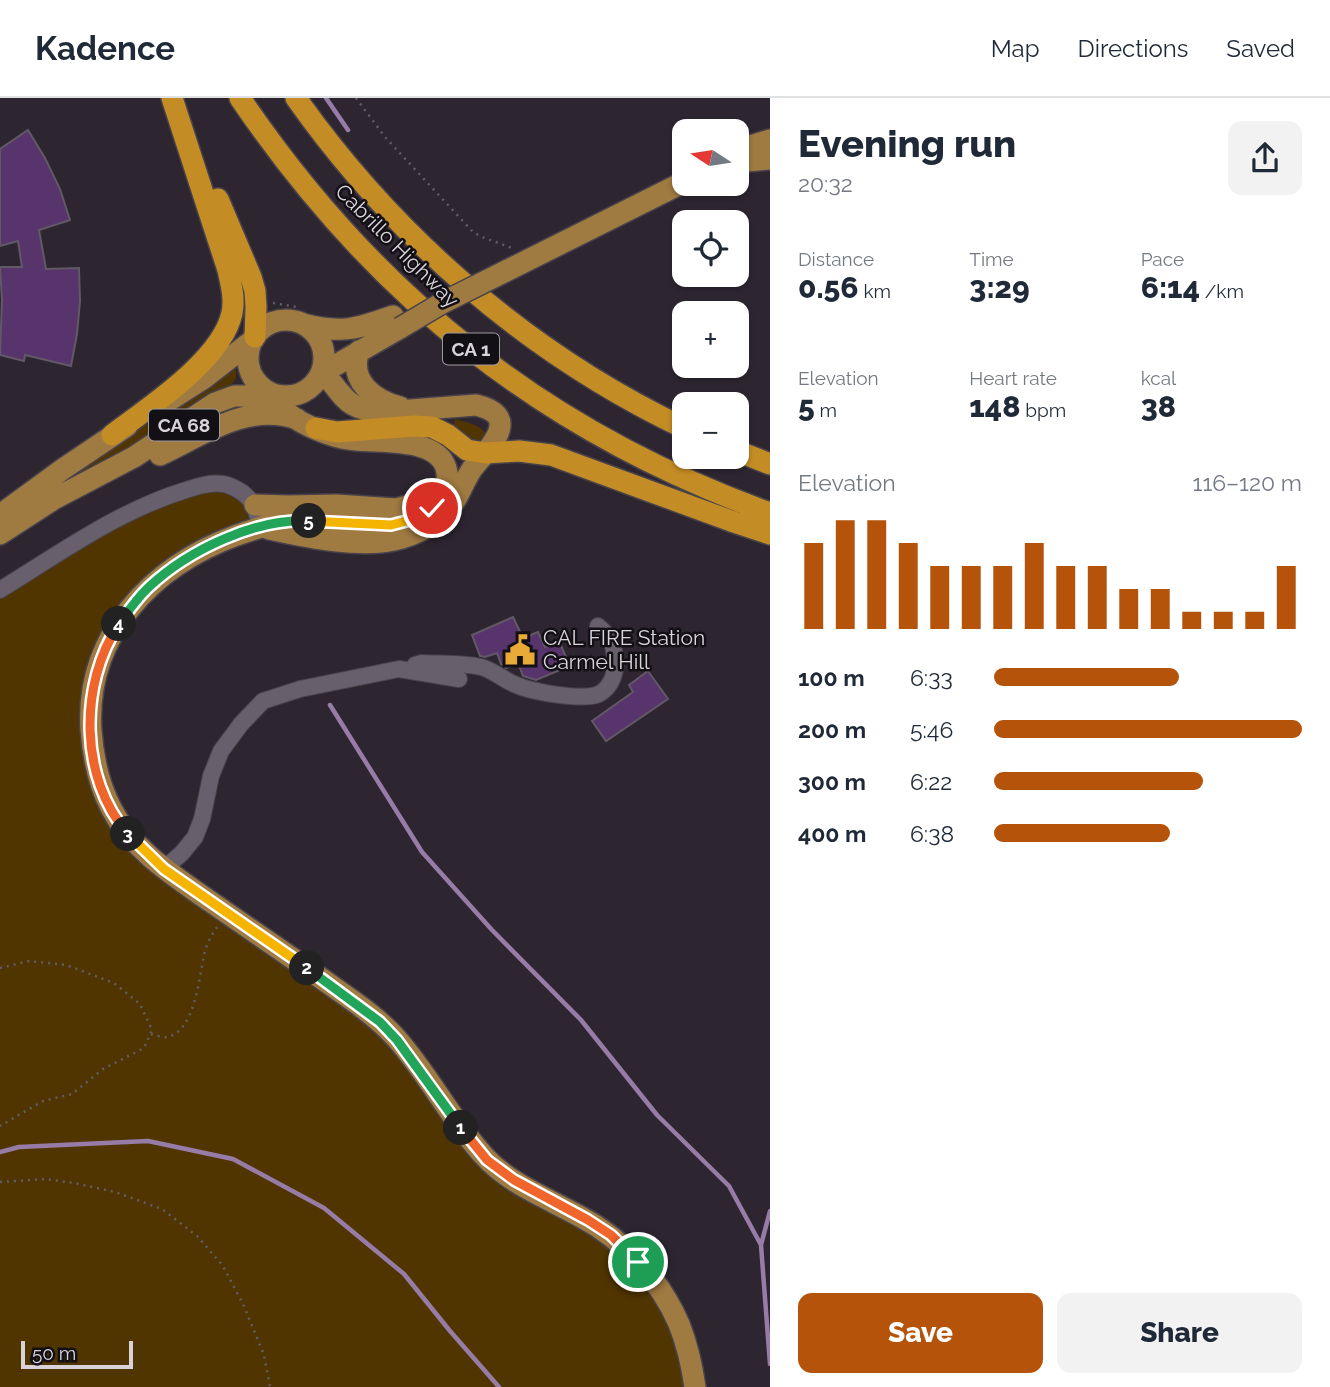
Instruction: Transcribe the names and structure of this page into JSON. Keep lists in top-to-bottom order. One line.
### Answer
{"streets":{"highway":["Cabrillo Highway","CA 1"],"main road":["CA 68"]},"places":{"public building":["CAL FIRE Station Carmel Hill"]},"scale_bar":"50 m","north":"left","page":{"header":"Kadence","nav":["Map","Directions","Saved"],"heading":["Evening run","20:32"],"map_buttons":["+","−"],"stats":[["Distance","0.56 km"],["Time","3:29"],["Pace","6:14 /km"],["Elevation","5 m"],["Heart rate","148 bpm"],["kcal","38"]],"chart":["Elevation","116–120 m"],"pins":["5","4","3","2","1"],"list":[{"name":"100 m","note":"6:33"},{"name":"200 m","note":"5:46"},{"name":"300 m","note":"6:22"},{"name":"400 m","note":"6:38"}],"buttons":["Save","Share"],"scale":"50 m"}}
